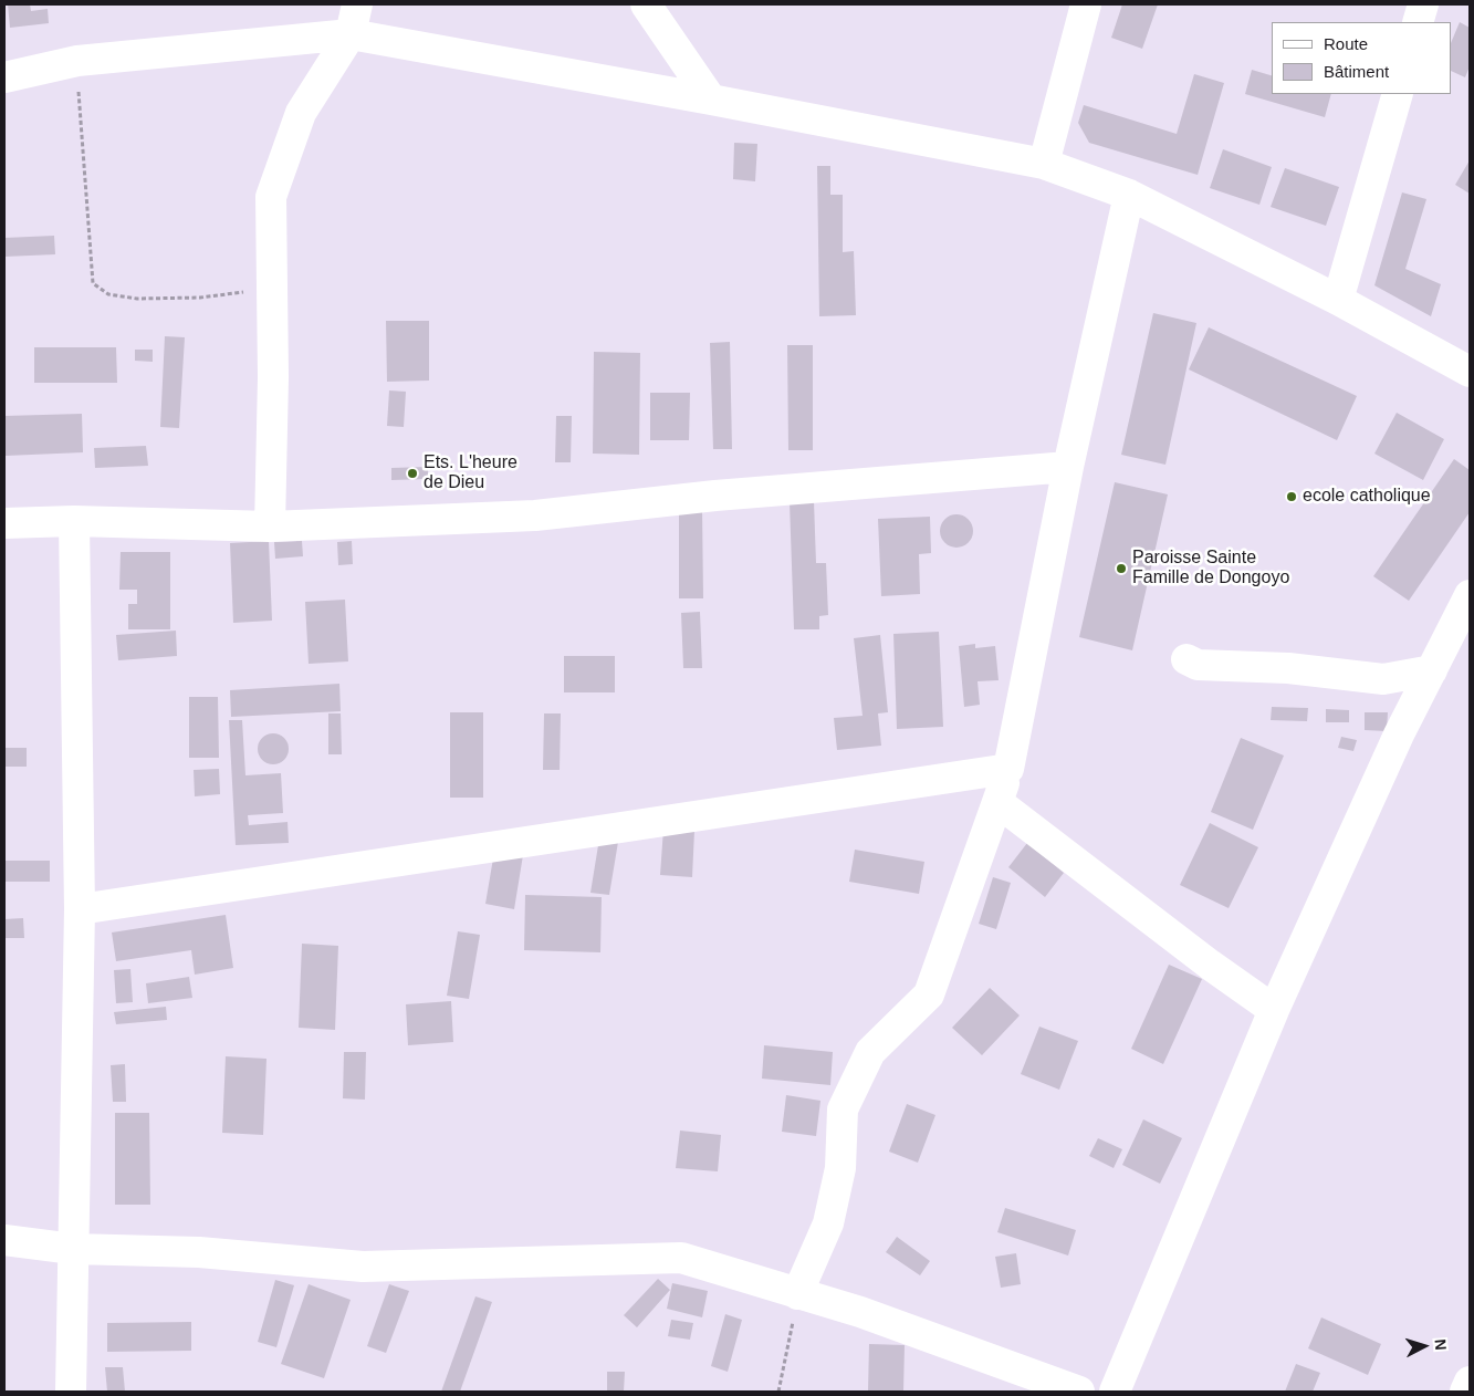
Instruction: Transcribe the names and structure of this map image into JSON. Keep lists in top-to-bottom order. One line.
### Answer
{"places":["Ets. L'heure de Dieu","ecole catholique","Paroisse Sainte Famille de Dongoyo"],"legend":["Route","Bâtiment"],"north":"right"}
